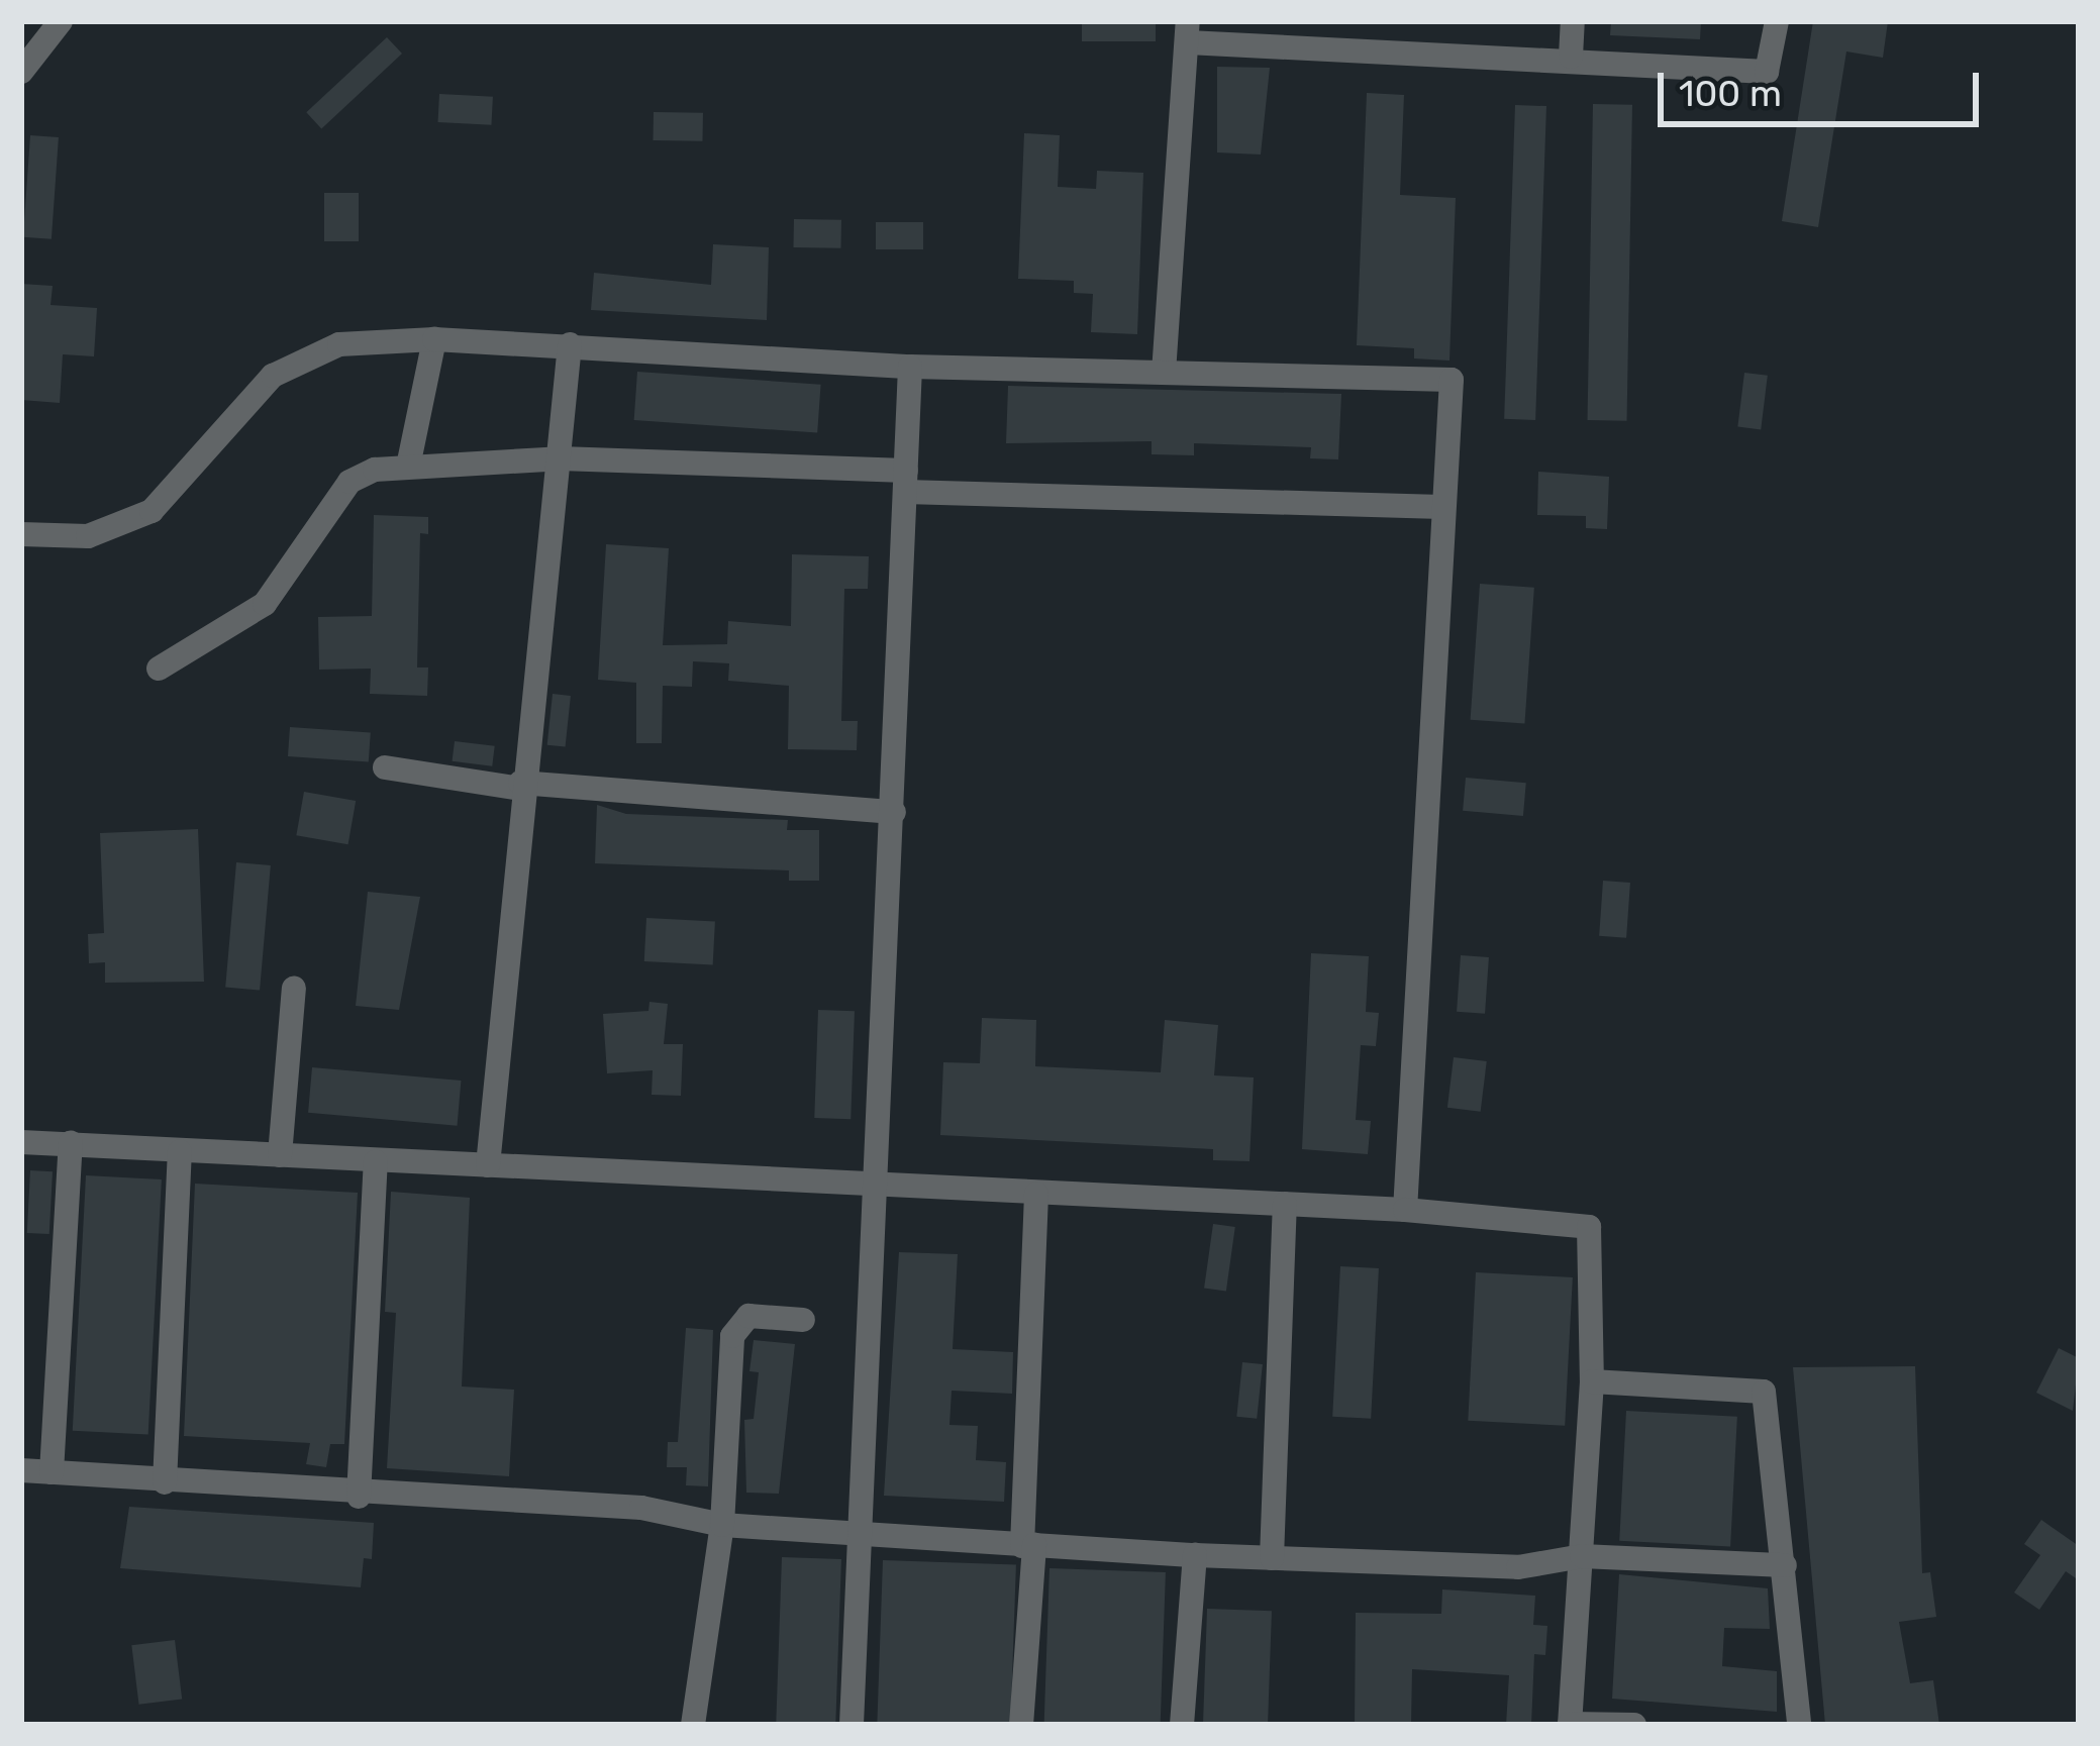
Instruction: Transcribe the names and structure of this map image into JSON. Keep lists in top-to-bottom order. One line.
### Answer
{"scale_bar":"100 m"}
